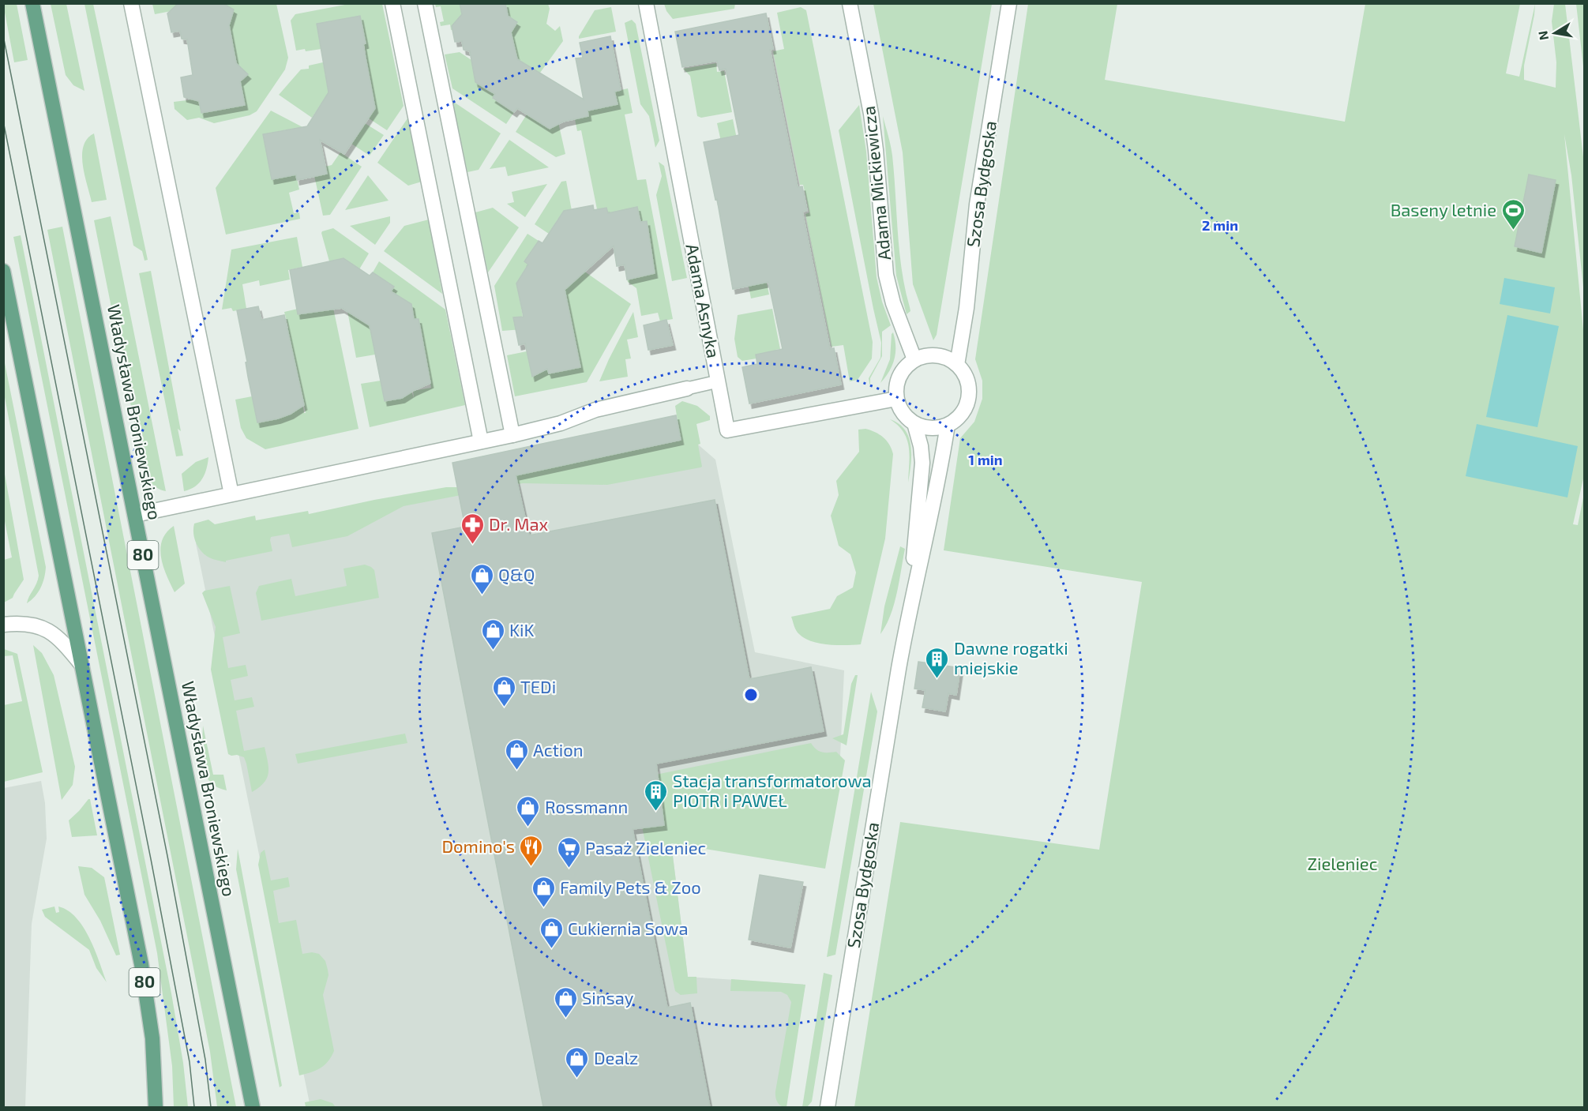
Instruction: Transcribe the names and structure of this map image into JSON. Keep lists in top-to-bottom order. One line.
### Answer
{"streets":{"main road":["Władysława Broniewskiego","80"],"street":["Adama Mickiewicza","Szosa Bydgoska","Adama Asnyka"]},"crossings":[["Adama Mickiewicza","Szosa Bydgoska"],["Adama Mickiewicza","Adama Asnyka"],["Szosa Bydgoska","Adama Asnyka"]],"parks":["Zieleniec"],"places":{"sports":["Baseny letnie"],"pharmacy":["Dr. Max"],"shop":["Q&Q","KiK","TEDi","Action","Rossmann","Family Pets & Zoo","Cukiernia Sowa","Sinsay","Dealz"],"building":["Dawne rogatki miejskie","Stacja transformatorowa PIOTR i PAWEŁ"],"restaurant":["Domino's"],"supermarket":["Pasaż Zieleniec"]},"north":"left","rings":["2 min","1 min"]}
